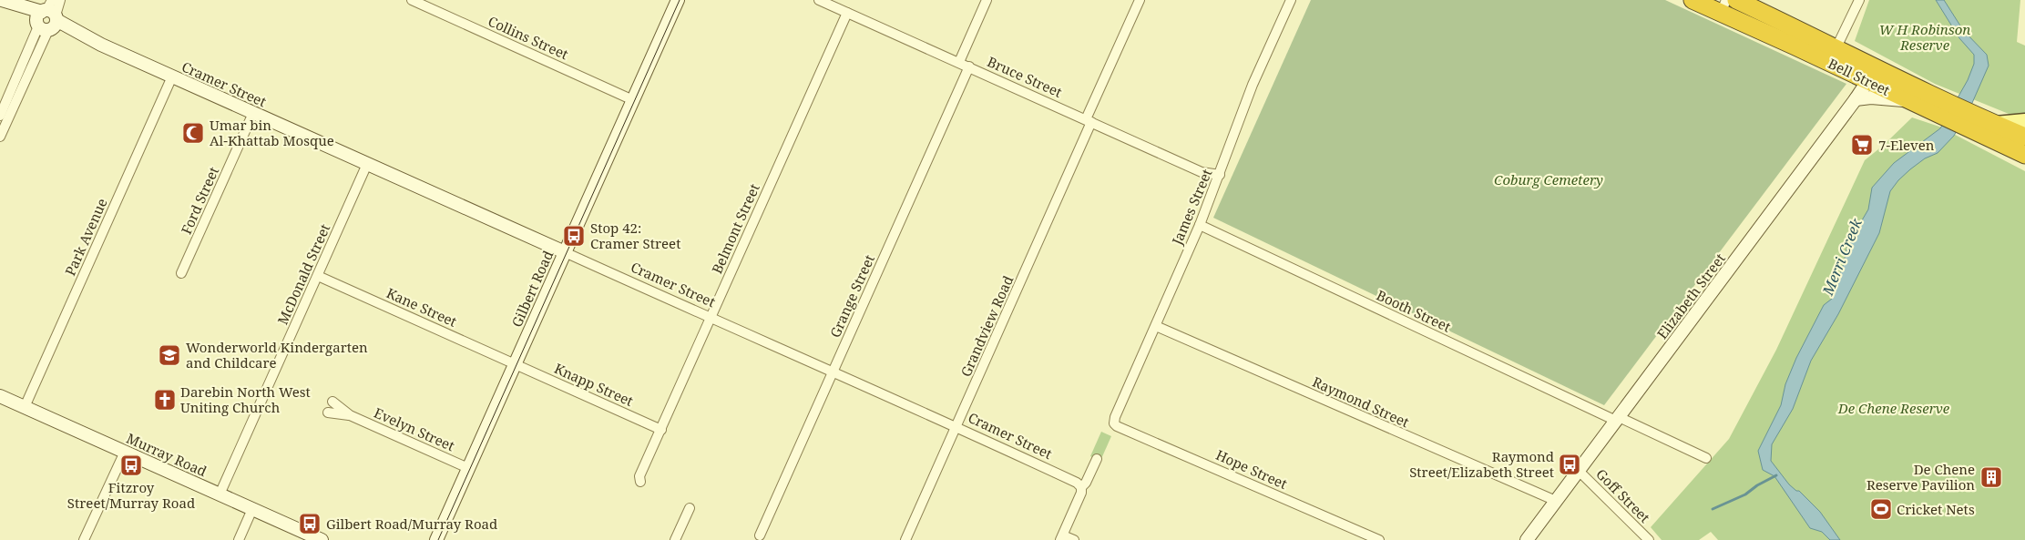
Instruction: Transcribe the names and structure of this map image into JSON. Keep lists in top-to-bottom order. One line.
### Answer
{"streets":{"highway":["Bell Street"],"street":["Collins Street","Bruce Street","Cramer Street","Ford Street","James Street","Belmont Street","Park Avenue","McDonald Street","Gilbert Road","Grange Street","Elizabeth Street","Kane Street","Booth Street","Grandview Road","Knapp Street","Raymond Street","Evelyn Street","Murray Road","Hope Street","Goff Street"]},"crossings":[["Collins Street","Gilbert Road"],["Bruce Street","James Street"],["Bruce Street","Belmont Street"],["Bruce Street","Grange Street"],["Bruce Street","Grandview Road"],["Bell Street","Elizabeth Street"],["Cramer Street","Ford Street"],["Cramer Street","Belmont Street"],["Cramer Street","Park Avenue"],["Cramer Street","McDonald Street"],["Cramer Street","Gilbert Road"],["Cramer Street","Grange Street"],["Cramer Street","Grandview Road"],["James Street","Booth Street"],["James Street","Raymond Street"],["James Street","Hope Street"],["Belmont Street","Knapp Street"],["Park Avenue","Murray Road"],["McDonald Street","Kane Street"],["McDonald Street","Murray Road"],["Gilbert Road","Kane Street"],["Gilbert Road","Knapp Street"],["Gilbert Road","Evelyn Street"],["Elizabeth Street","Booth Street"],["Elizabeth Street","Raymond Street"],["Elizabeth Street","Goff Street"],["Kane Street","Knapp Street"]],"water":["Merri Creek"],"parks":["W H Robinson Reserve","Coburg Cemetery","De Chene Reserve"],"places":{"mosque":["Umar bin Al-Khattab Mosque"],"supermarket":["7-Eleven"],"bus stop":["Stop 42: Cramer Street","Raymond Street/Elizabeth Street","Fitzroy Street/Murray Road","Gilbert Road/Murray Road"],"school or university":["Wonderworld Kindergarten and Childcare"],"church":["Darebin North West Uniting Church"],"building":["De Chene Reserve Pavilion"],"sports":["Cricket Nets"]}}
